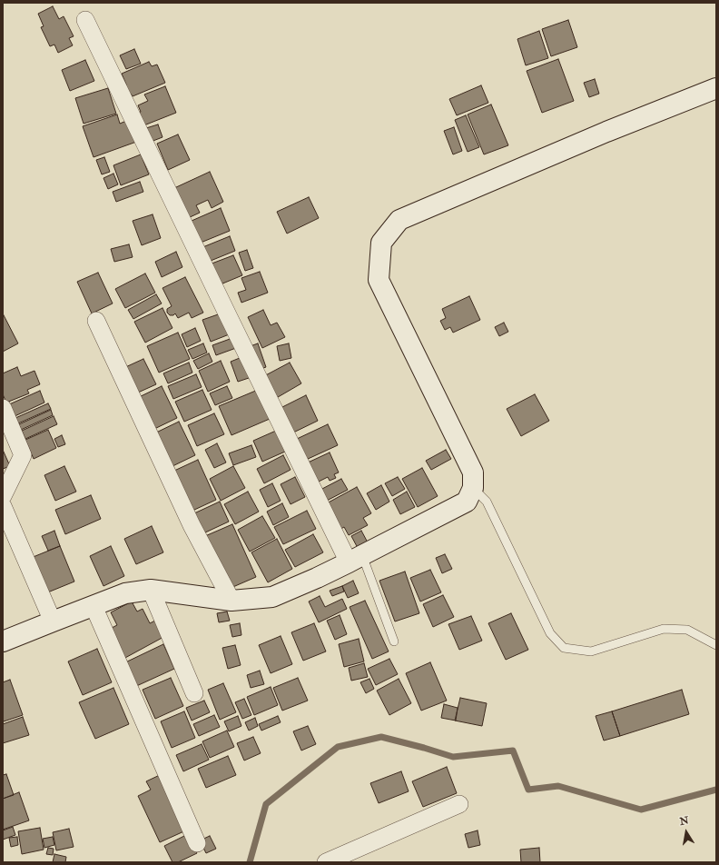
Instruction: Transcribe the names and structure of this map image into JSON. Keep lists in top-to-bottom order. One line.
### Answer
{"north":"top"}
